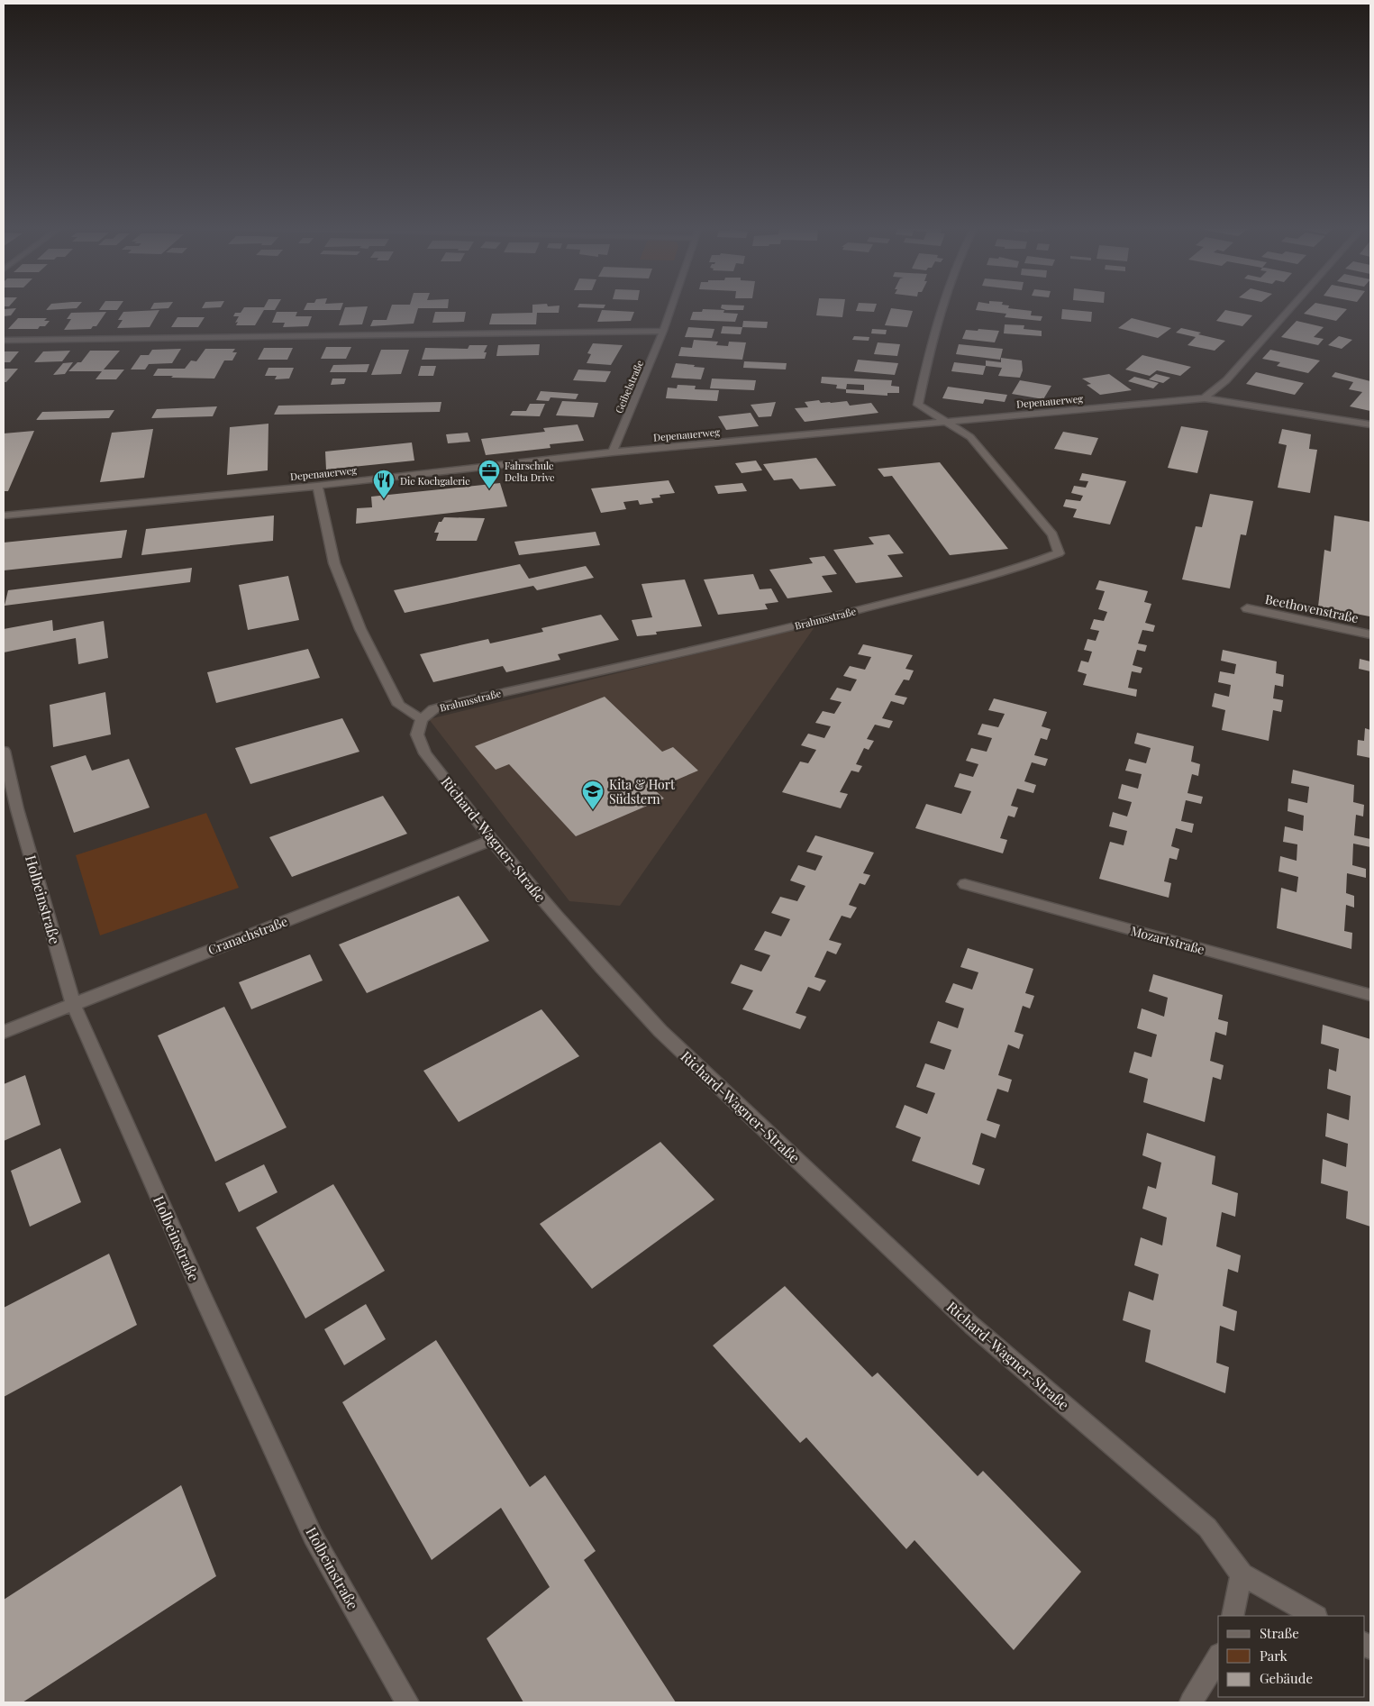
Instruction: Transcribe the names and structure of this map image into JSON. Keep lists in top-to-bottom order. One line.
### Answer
{"streets":{"street":["Geibelstraße","Depenauerweg","Beethovenstraße","Brahmsstraße","Richard-Wagner-Straße","Holbeinstraße","Cranachstraße","Mozartstraße"]},"crossings":[["Geibelstraße","Depenauerweg"],["Depenauerweg","Brahmsstraße"],["Brahmsstraße","Richard-Wagner-Straße"],["Richard-Wagner-Straße","Cranachstraße"],["Holbeinstraße","Cranachstraße"]],"places":{"office":["Fahrschule Delta Drive"],"restaurant":["Die Kochgalerie"],"school or university":["Kita & Hort Südstern"]},"legend":["Straße","Park","Gebäude"]}
